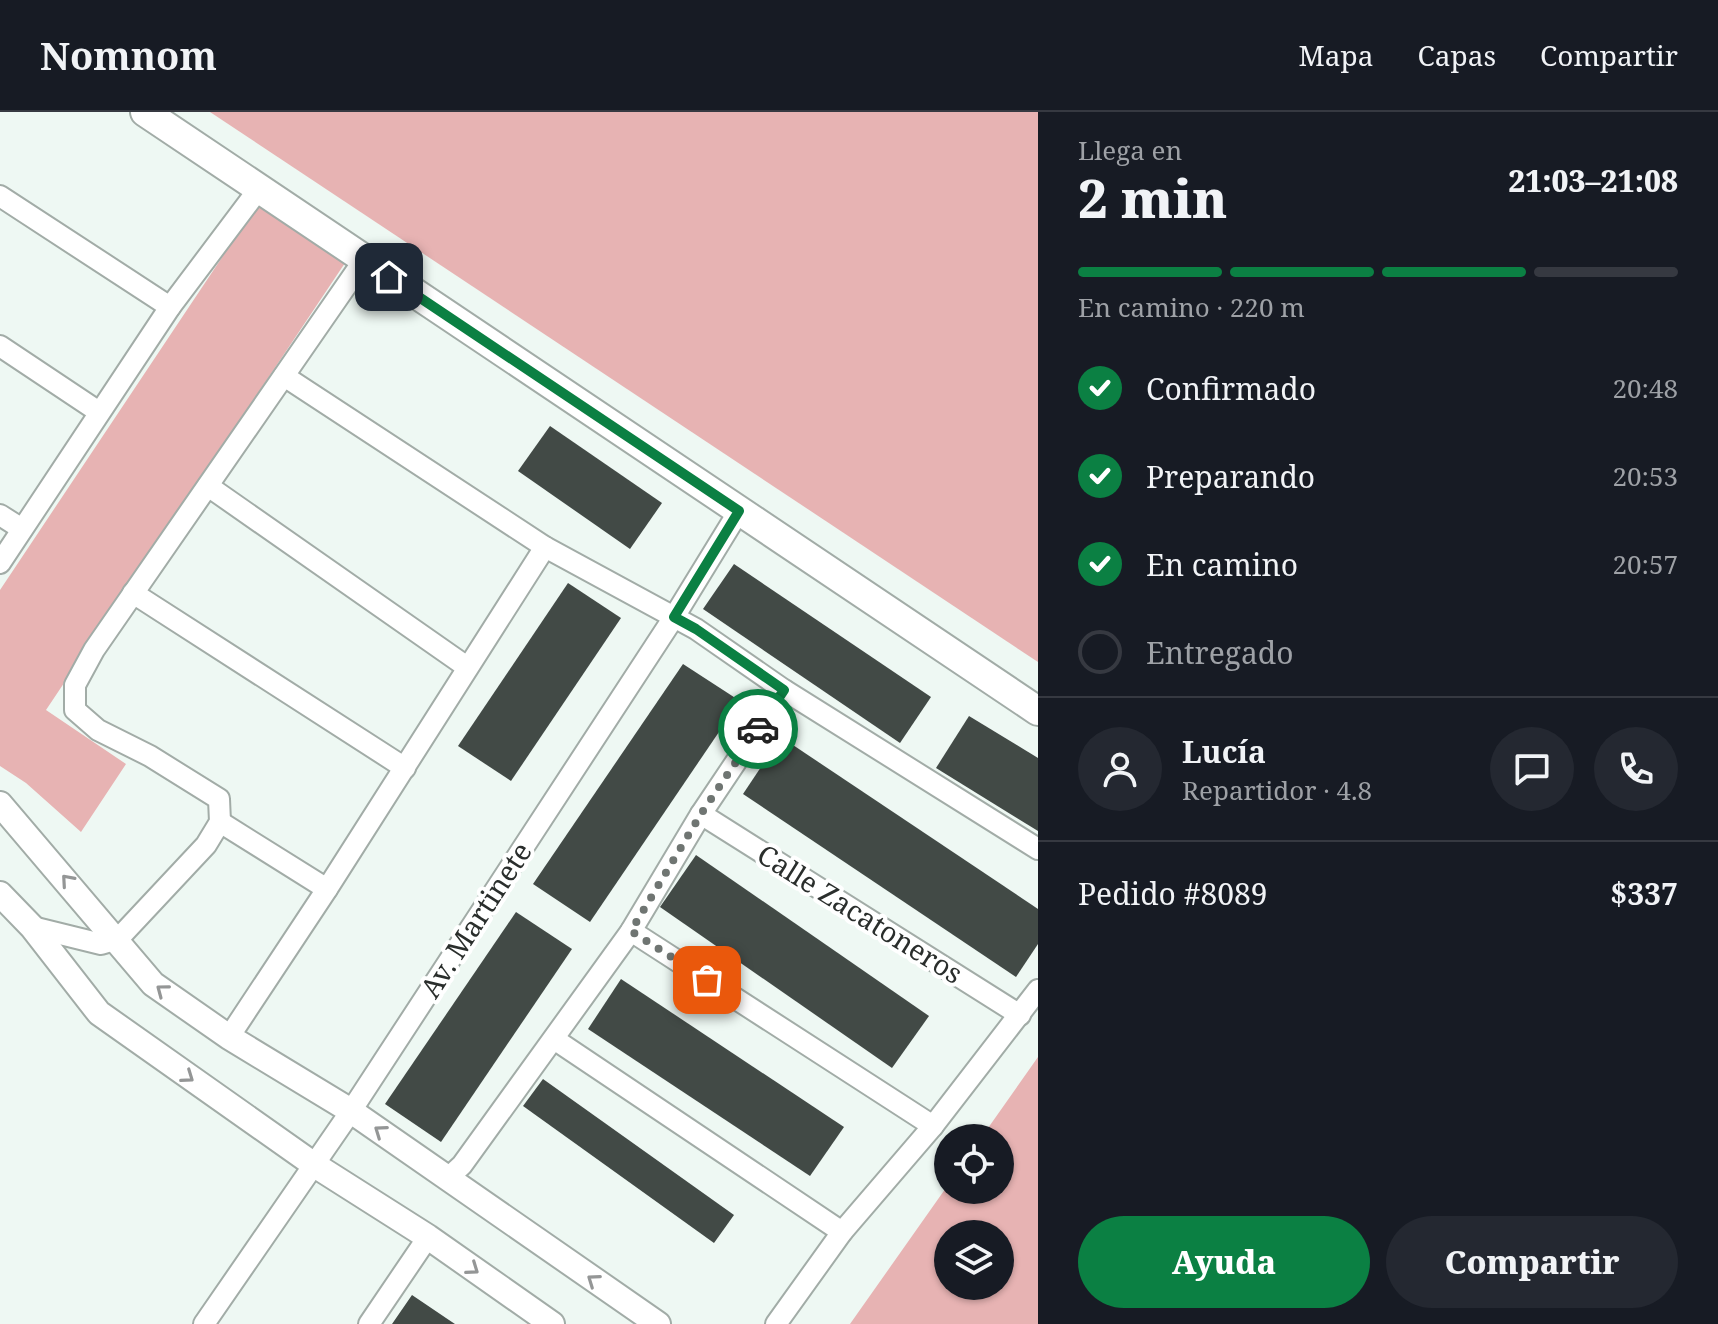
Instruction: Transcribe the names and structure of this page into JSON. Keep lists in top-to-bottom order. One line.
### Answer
{"streets":{"street":["Calle Zacatoneros","Av. Martinete"]},"page":{"header":"Nomnom","nav":["Mapa","Capas","Compartir"],"heading":["2 min","Llega en","21:03–21:08"],"panel":["Lucía","Repartidor · 4.8","Pedido #8089","$337"],"bar":"En camino · 220 m","list":[["Confirmado","20:48"],["Preparando","20:53"],["En camino","20:57"],"Entregado"],"buttons":["Ayuda","Compartir"]}}
